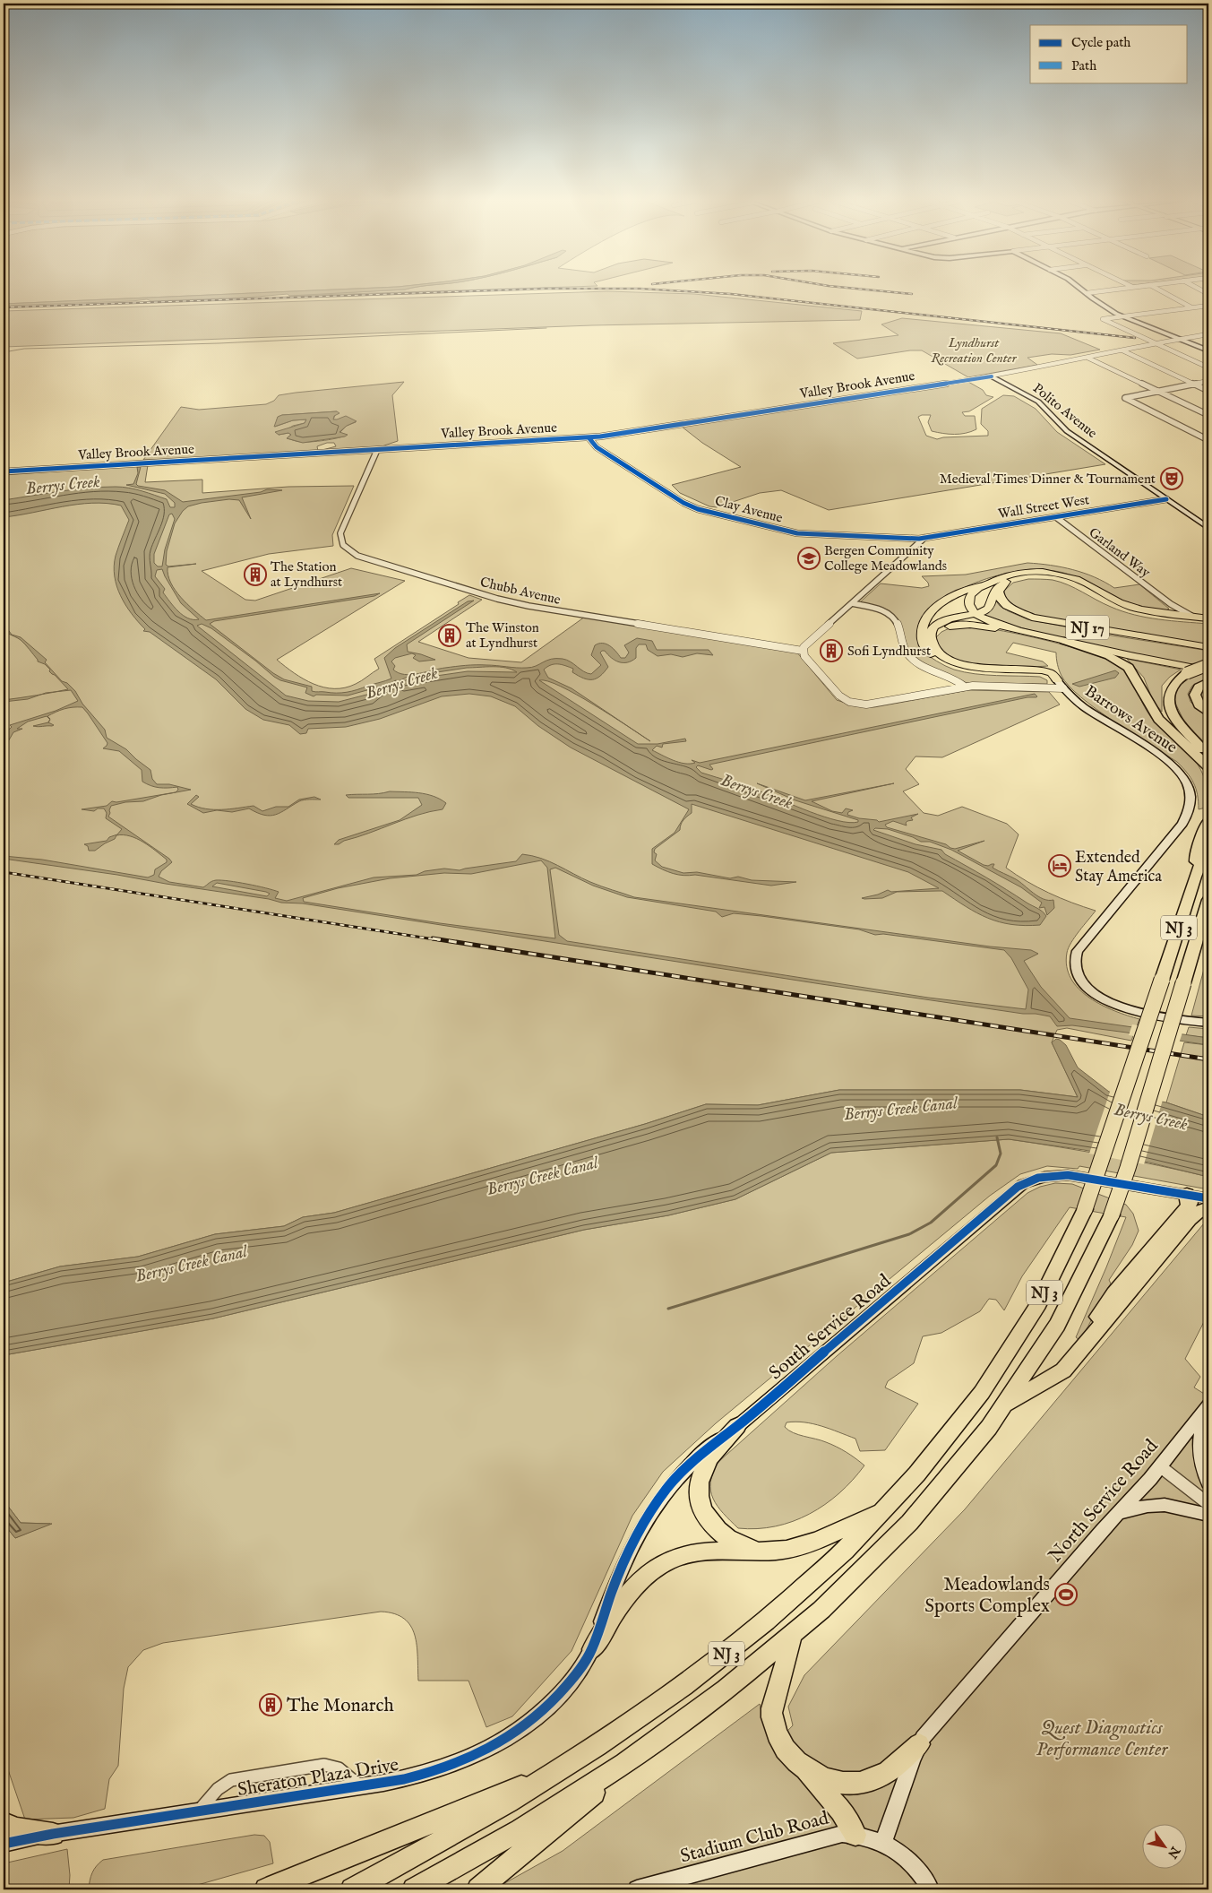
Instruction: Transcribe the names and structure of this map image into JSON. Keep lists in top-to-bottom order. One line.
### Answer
{"streets":{"highway":["NJ 3"],"main road":["NJ 17"],"street":["Valley Brook Avenue","Polito Avenue","Wall Street West","Clay Avenue","Garland Way","Chubb Avenue","Barrows Avenue","South Service Road","North Service Road","Sheraton Plaza Drive","Stadium Club Road"]},"crossings":[["Valley Brook Avenue","Polito Avenue"],["Valley Brook Avenue","Clay Avenue"],["Valley Brook Avenue","Chubb Avenue"],["Polito Avenue","Wall Street West"],["Wall Street West","Clay Avenue"],["Wall Street West","Garland Way"],["Garland Way","NJ 17"],["South Service Road","Sheraton Plaza Drive"],["North Service Road","Stadium Club Road"]],"water":["Berrys Creek","Berrys Creek Canal"],"parks":["Lyndhurst Recreation Center","Quest Diagnostics Performance Center"],"places":{"theatre":["Medieval Times Dinner & Tournament"],"school or university":["Bergen Community College Meadowlands"],"building":["The Station at Lyndhurst","The Winston at Lyndhurst","Sofi Lyndhurst","The Monarch"],"hotel":["Extended Stay America"],"sports":["Meadowlands Sports Complex"]},"legend":["Cycle path","Path"],"north":"bottom right"}
